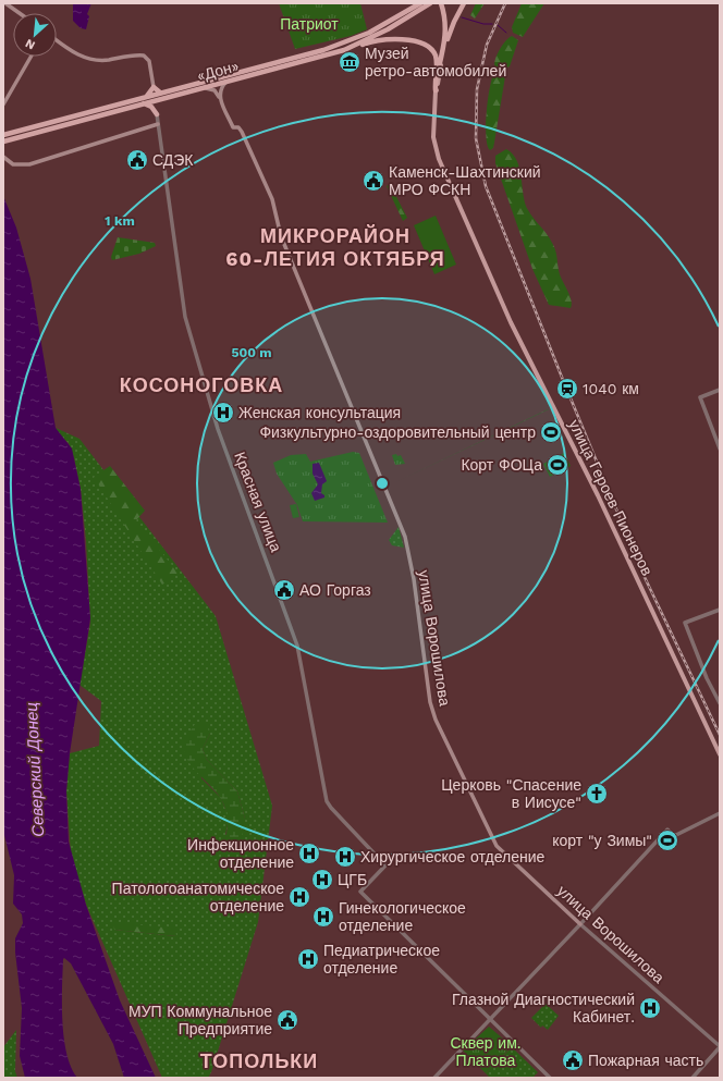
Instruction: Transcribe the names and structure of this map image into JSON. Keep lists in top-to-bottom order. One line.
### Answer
{"streets":{"highway":["«Дон»"],"main road":["улица Героев Пионеров","улица Ворошилова"],"street":["Красная улица"]},"districts":["МИКРОРАЙОН 60-ЛЕТИЯ ОКТЯБРЯ","КОСОНОГОВКА","ТОПОЛЬКИ"],"water":["Северский Донец"],"parks":["Патриот","Сквер им. Платова"],"places":{"museum":["Музей ретро-автомобилей"],"public building":["СДЭК","Каменск-Шахтинский МРО ФСКН","АО Горгаз","МУП Коммунальное Предприятие","Пожарная часть"],"station":["1040 км"],"hospital":["Женская консультация","Инфекционное отделение","Хирургическое отделение","ЦГБ","Патологоанатомическое отделение","Гинекологическое отделение","Педиатрическое отделение","Глазной Диагностический Кабинет."],"sports":["Физкультурно-оздоровительный центр","Корт ФОЦа","корт \"у Зимы\""],"church":["Церковь \"Спасение в Иисусе\""]},"north":"bottom left","rings":["1 km","500 m"]}
